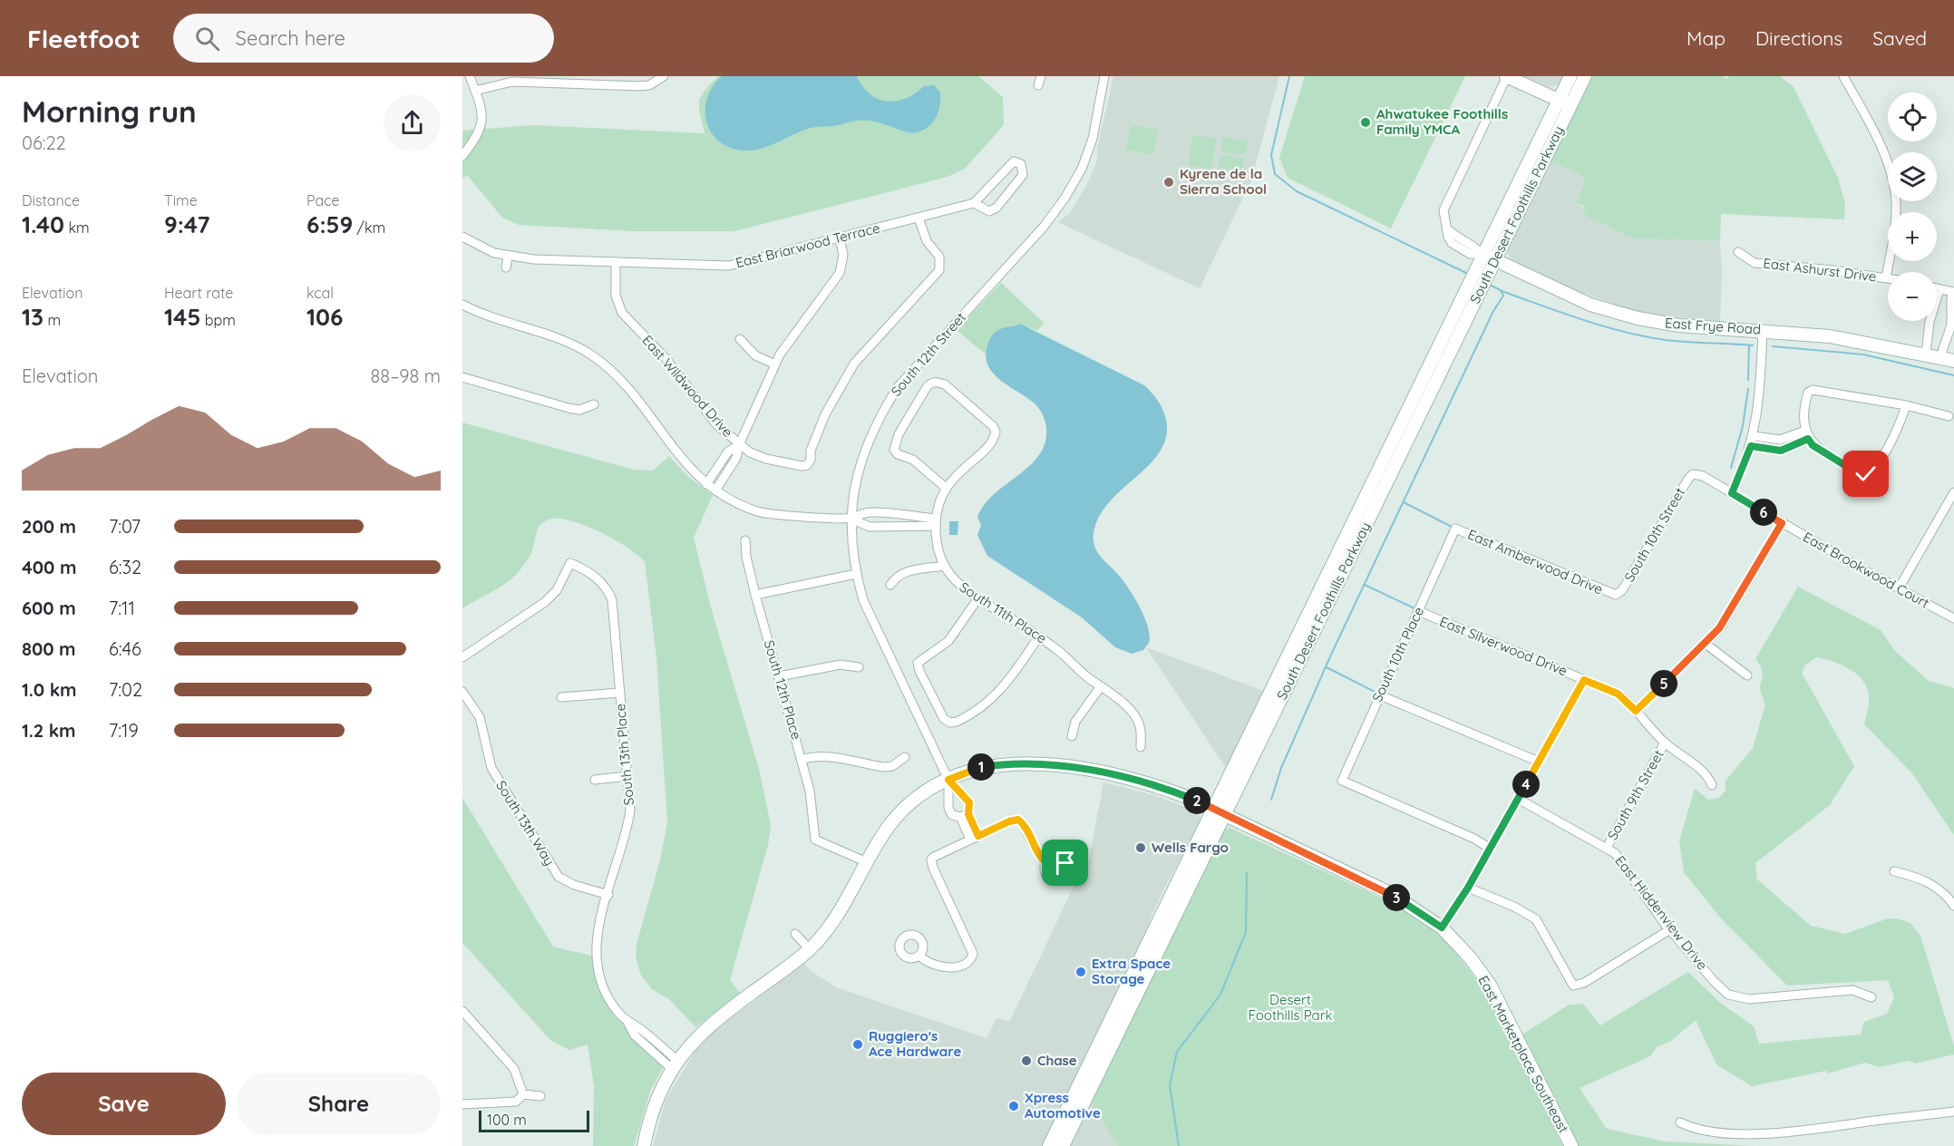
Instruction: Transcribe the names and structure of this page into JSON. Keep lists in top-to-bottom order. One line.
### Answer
{"streets":{"street":["South Desert Foothills Parkway","East Briarwood Terrace","East Ashurst Drive","East Frye Road","South 12th Street","East Wildwood Drive","South 10th Street","East Amberwood Drive","East Brookwood Court","South 11th Place","East Silverwood Drive","South 10th Place","South 12th Place","South 13th Place","South 9th Street","South 13th Way","East Hiddenview Drive","East Marketplace Southeast"]},"crossings":[["South Desert Foothills Parkway","East Frye Road"],["South Desert Foothills Parkway","East Marketplace Southeast"],["East Briarwood Terrace","East Wildwood Drive"],["South 12th Street","East Marketplace Southeast"],["South 10th Street","East Amberwood Drive"],["South 10th Street","East Brookwood Court"],["East Amberwood Drive","South 10th Place"],["East Silverwood Drive","South 10th Place"],["East Silverwood Drive","South 9th Street"],["South 13th Place","South 13th Way"],["South 9th Street","East Hiddenview Drive"]],"parks":["Desert Foothills Park"],"places":["Ahwatukee Foothills Family YMCA","Kyrene de la Sierra School","Wells Fargo","Extra Space Storage","Ruggiero's Ace Hardware","Chase","Xpress Automotive"],"scale_bar":"100 m","page":{"header":"Fleetfoot","search":"Search here","nav":["Map","Directions","Saved"],"heading":["Morning run","06:22"],"map_buttons":["+","−"],"stats":[["Distance","1.40 km"],["Time","9:47"],["Pace","6:59 /km"],["Elevation","13 m"],["Heart rate","145 bpm"],["kcal","106"]],"chart":["Elevation","88–98 m"],"pins":["6","5","1","4","2","3"],"list":[{"name":"200 m","note":"7:07"},{"name":"400 m","note":"6:32"},{"name":"600 m","note":"7:11"},{"name":"800 m","note":"6:46"},{"name":"1.0 km","note":"7:02"},{"name":"1.2 km","note":"7:19"}],"buttons":["Save","Share"],"scale":"100 m"}}
